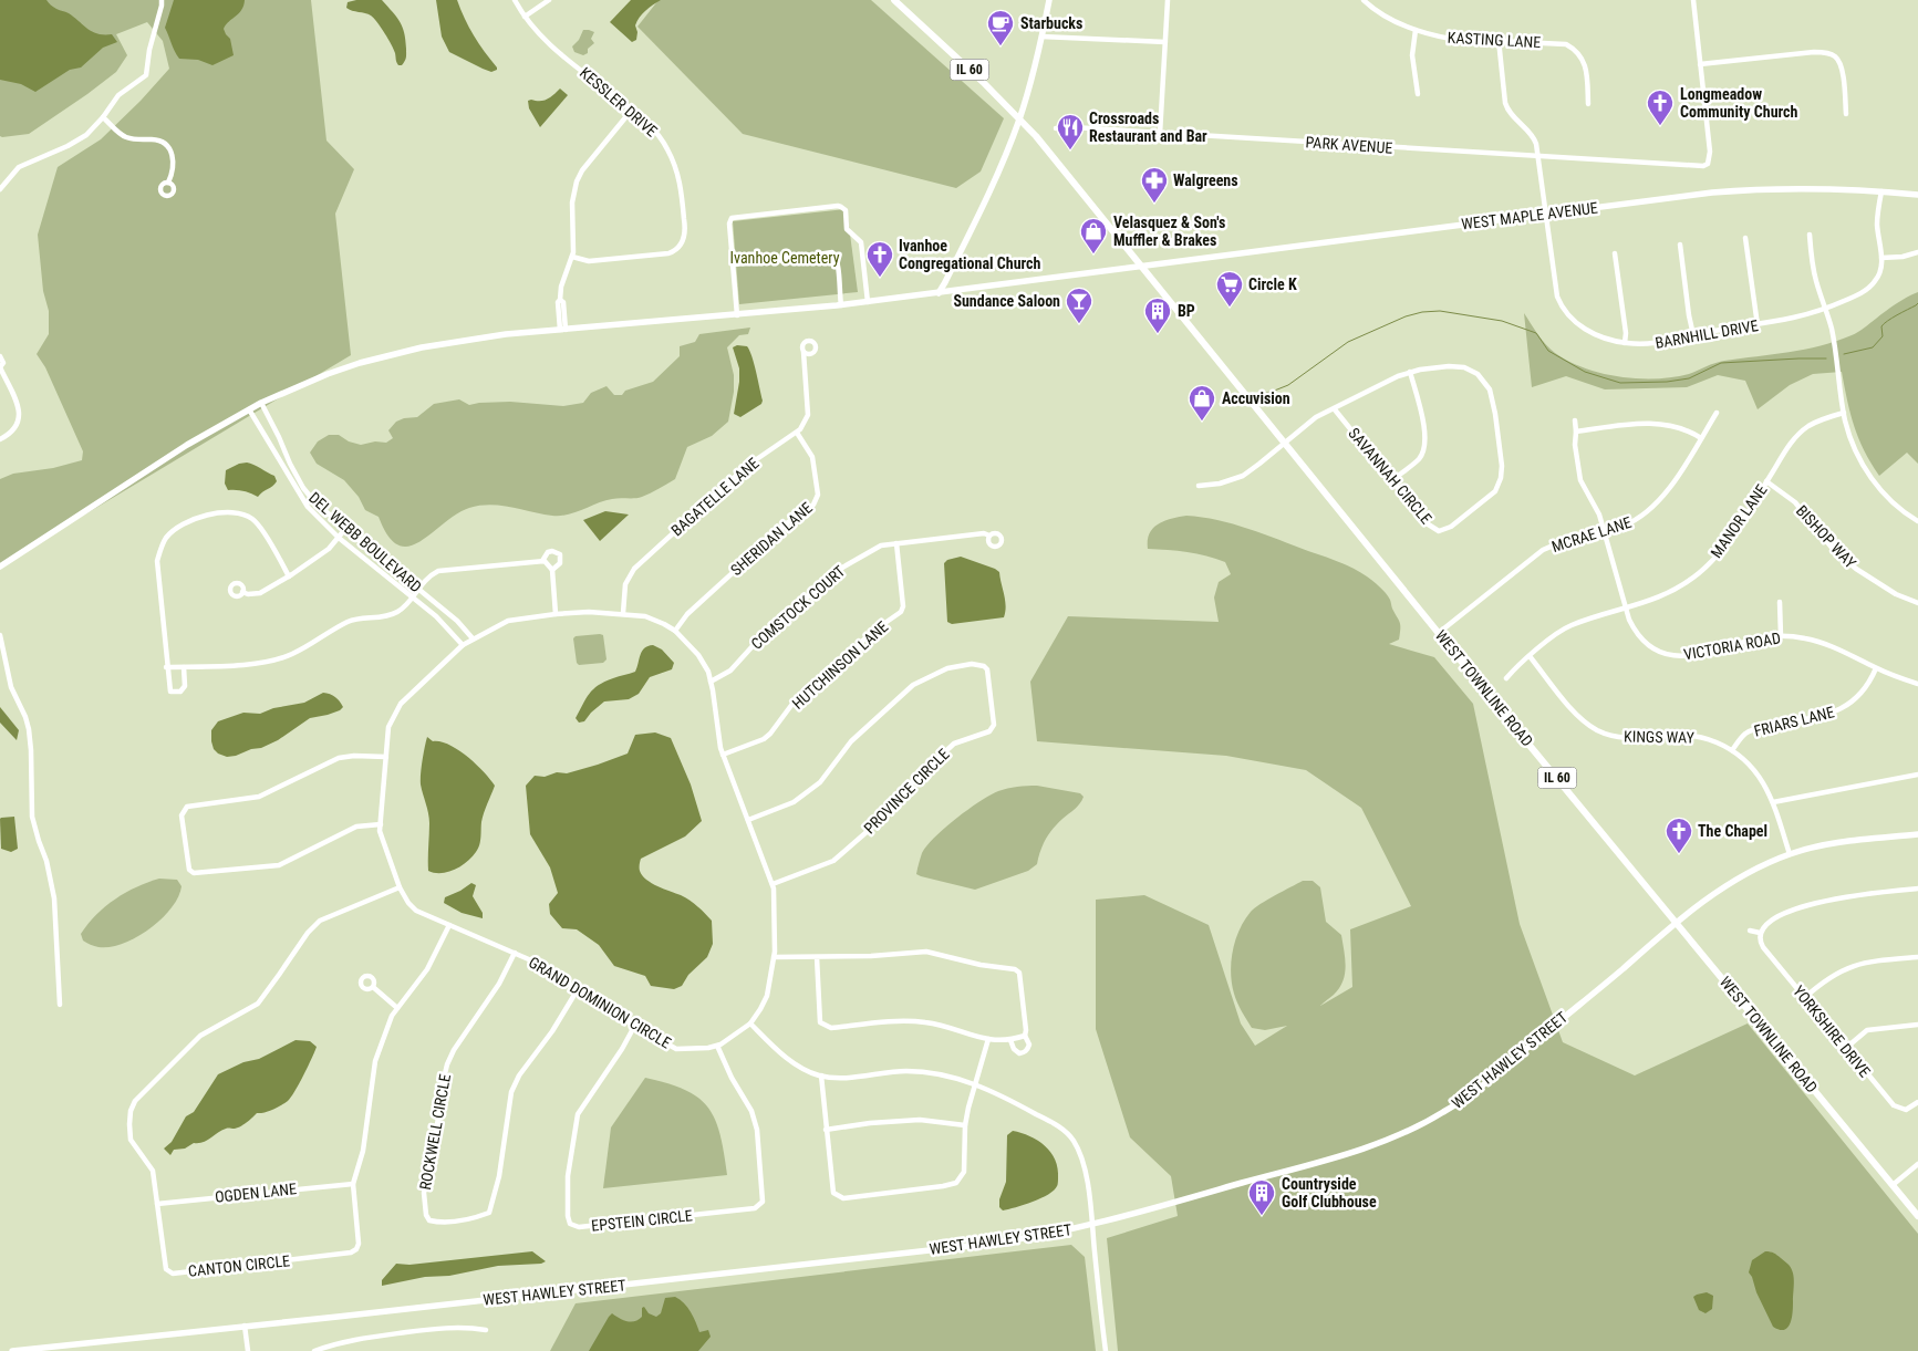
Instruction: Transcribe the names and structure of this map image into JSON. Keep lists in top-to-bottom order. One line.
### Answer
{"streets":{"main road":["IL 60","WEST TOWNLINE ROAD"],"street":["KASTING LANE","KESSLER DRIVE","PARK AVENUE","WEST MAPLE AVENUE","BARNHILL DRIVE","SAVANNAH CIRCLE","BAGATELLE LANE","MANOR LANE","MCRAE LANE","BISHOP WAY","SHERIDAN LANE","DEL WEBB BOULEVARD","COMSTOCK COURT","VICTORIA ROAD","HUTCHINSON LANE","FRIARS LANE","KINGS WAY","PROVINCE CIRCLE","GRAND DOMINION CIRCLE","YORKSHIRE DRIVE","WEST HAWLEY STREET","ROCKWELL CIRCLE","OGDEN LANE","EPSTEIN CIRCLE","CANTON CIRCLE"]},"crossings":[["KASTING LANE","BARNHILL DRIVE"],["IL 60","WEST MAPLE AVENUE"],["IL 60","WEST TOWNLINE ROAD"],["PARK AVENUE","BARNHILL DRIVE"],["WEST MAPLE AVENUE","BARNHILL DRIVE"],["WEST MAPLE AVENUE","DEL WEBB BOULEVARD"],["WEST MAPLE AVENUE","WEST TOWNLINE ROAD"],["SAVANNAH CIRCLE","WEST TOWNLINE ROAD"],["BAGATELLE LANE","SHERIDAN LANE"],["BAGATELLE LANE","GRAND DOMINION CIRCLE"],["MANOR LANE","BISHOP WAY"],["MANOR LANE","VICTORIA ROAD"],["MANOR LANE","KINGS WAY"],["MCRAE LANE","VICTORIA ROAD"],["MCRAE LANE","WEST TOWNLINE ROAD"],["SHERIDAN LANE","GRAND DOMINION CIRCLE"],["DEL WEBB BOULEVARD","GRAND DOMINION CIRCLE"],["COMSTOCK COURT","HUTCHINSON LANE"],["COMSTOCK COURT","GRAND DOMINION CIRCLE"],["VICTORIA ROAD","FRIARS LANE"],["HUTCHINSON LANE","GRAND DOMINION CIRCLE"],["WEST TOWNLINE ROAD","WEST HAWLEY STREET"],["FRIARS LANE","KINGS WAY"],["KINGS WAY","WEST HAWLEY STREET"],["PROVINCE CIRCLE","GRAND DOMINION CIRCLE"],["GRAND DOMINION CIRCLE","ROCKWELL CIRCLE"],["GRAND DOMINION CIRCLE","EPSTEIN CIRCLE"],["GRAND DOMINION CIRCLE","CANTON CIRCLE"],["OGDEN LANE","CANTON CIRCLE"]],"parks":["Ivanhoe Cemetery"],"places":{"cafe":["Starbucks"],"church":["Longmeadow Community Church","Ivanhoe Congregational Church","The Chapel"],"restaurant":["Crossroads Restaurant and Bar"],"pharmacy":["Walgreens"],"shop":["Velasquez & Son's Muffler & Brakes","Accuvision"],"supermarket":["Circle K"],"bar":["Sundance Saloon"],"building":["BP","Countryside Golf Clubhouse"]}}
